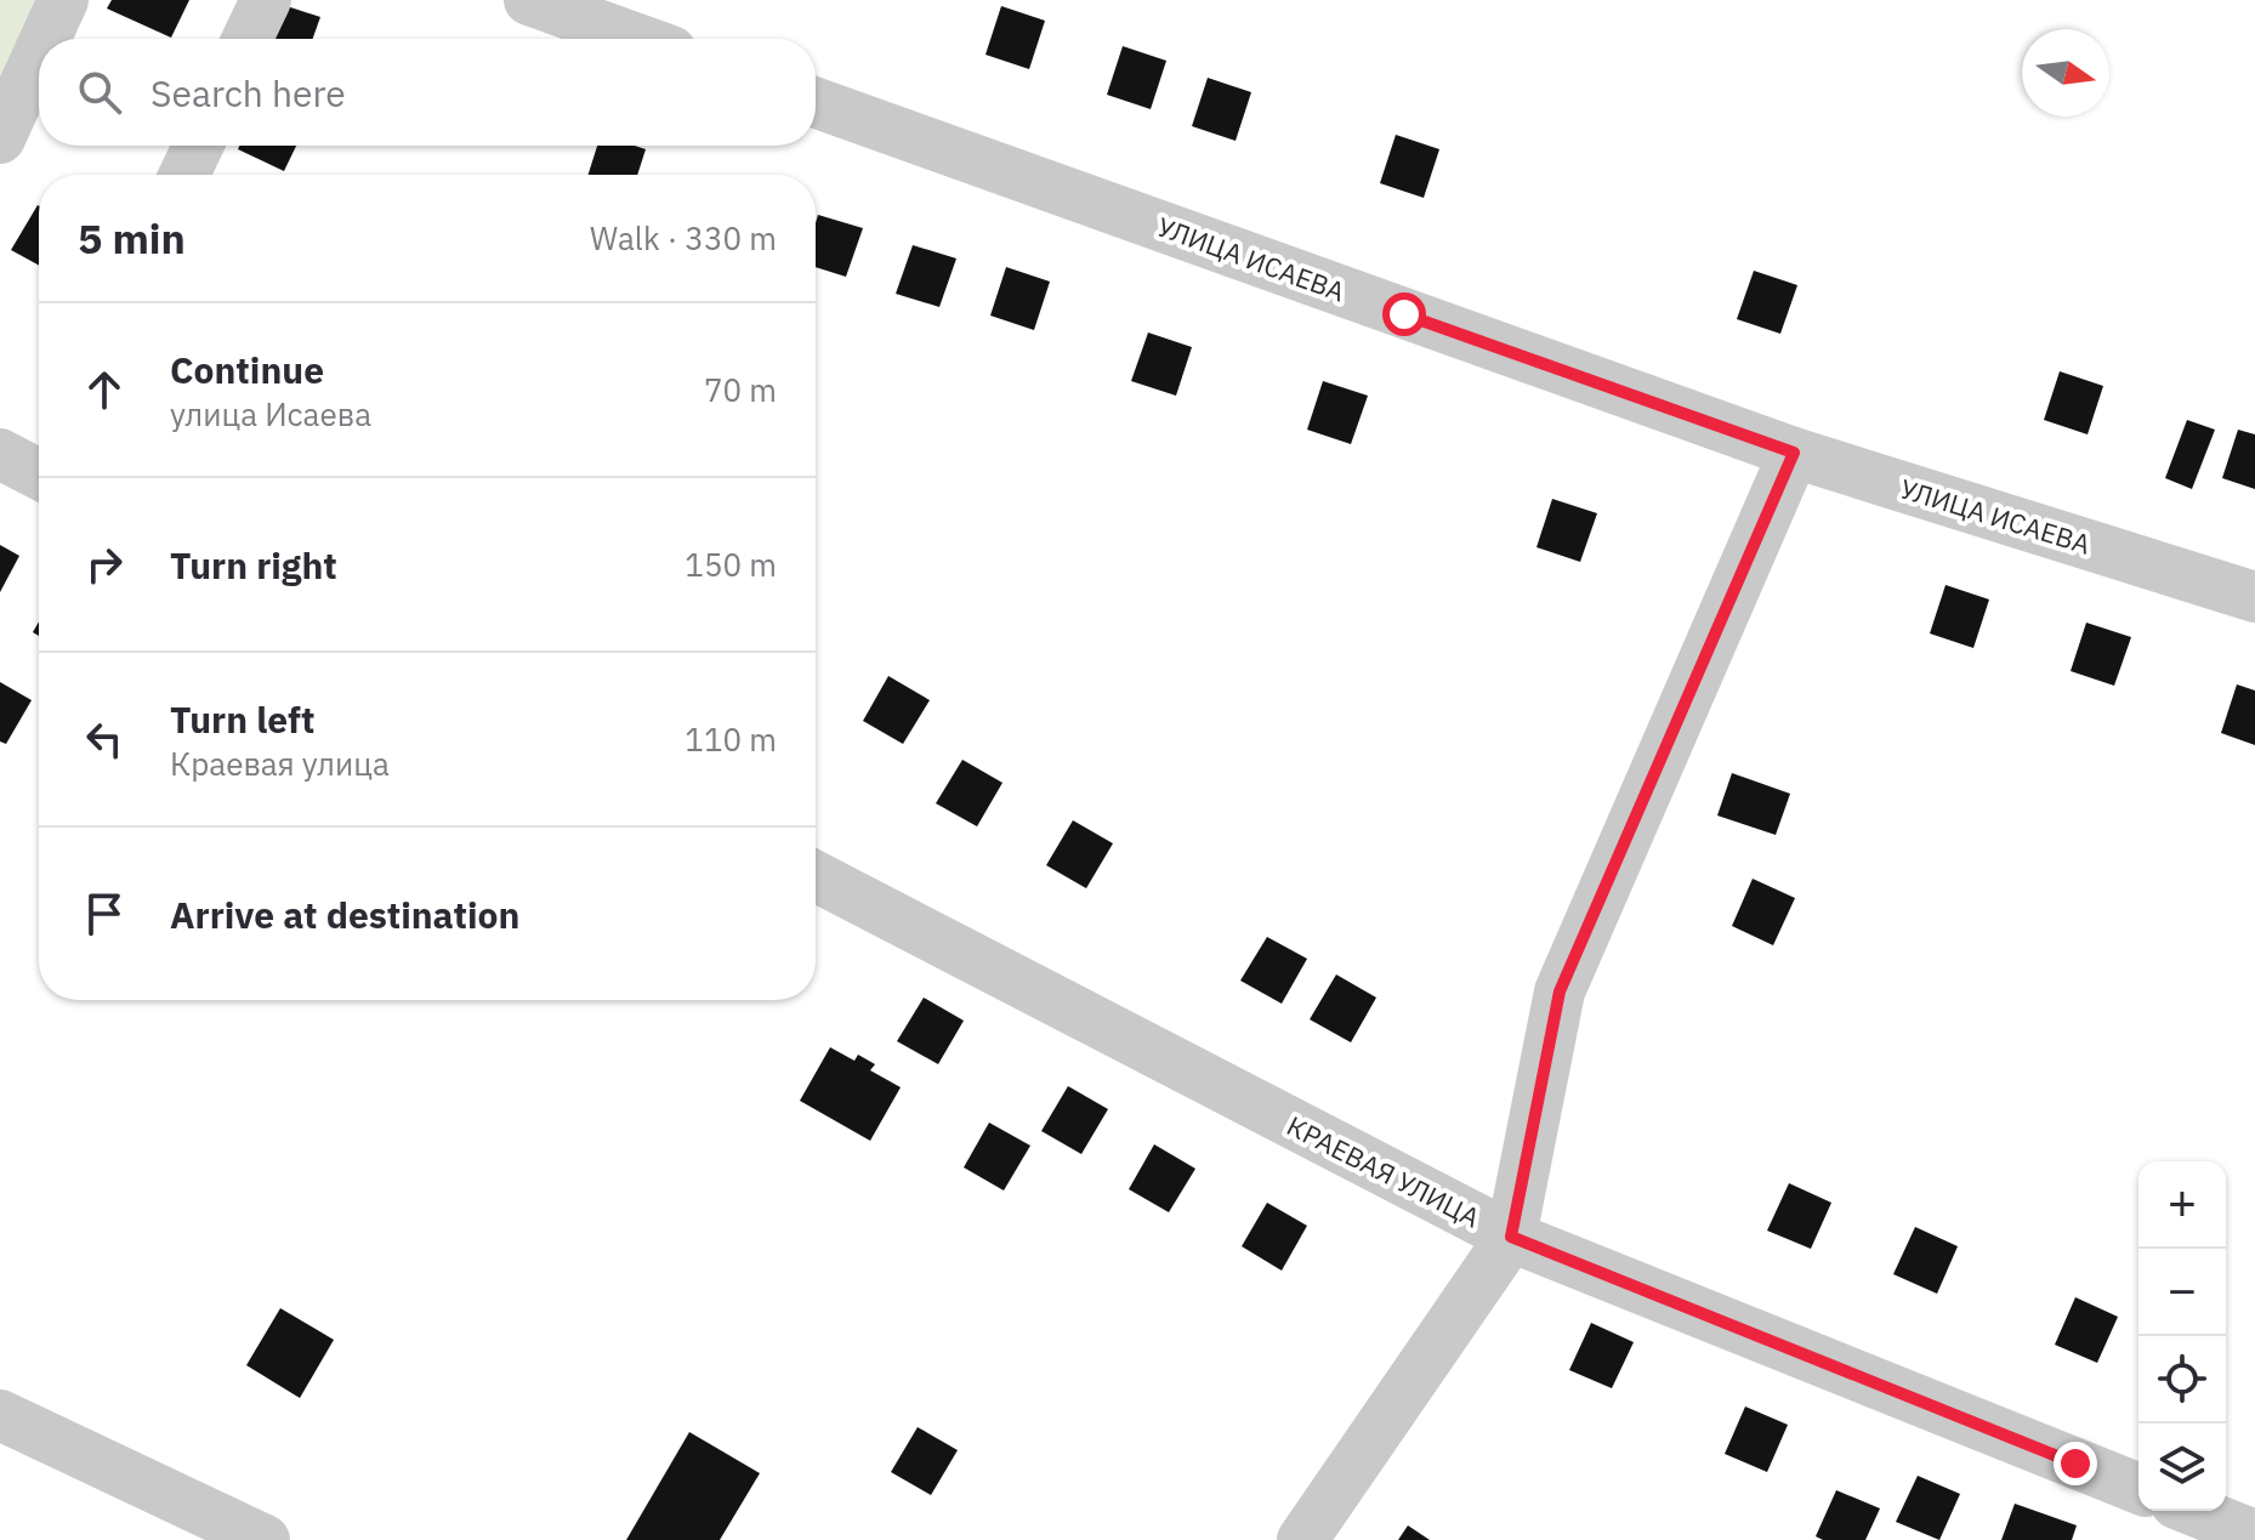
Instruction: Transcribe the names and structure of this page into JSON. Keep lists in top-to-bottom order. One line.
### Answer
{"streets":{"street":["УЛИЦА ИСАЕВА","КРАЕВАЯ УЛИЦА"]},"north":"right","page":{"search":"Search here","heading":["5 min","Walk · 330 m"],"list":[["Continue","улица Исаева","70 m"],["Turn right","150 m"],["Turn left","Краевая улица","110 m"],"Arrive at destination"],"map_buttons":["+","−"]}}
